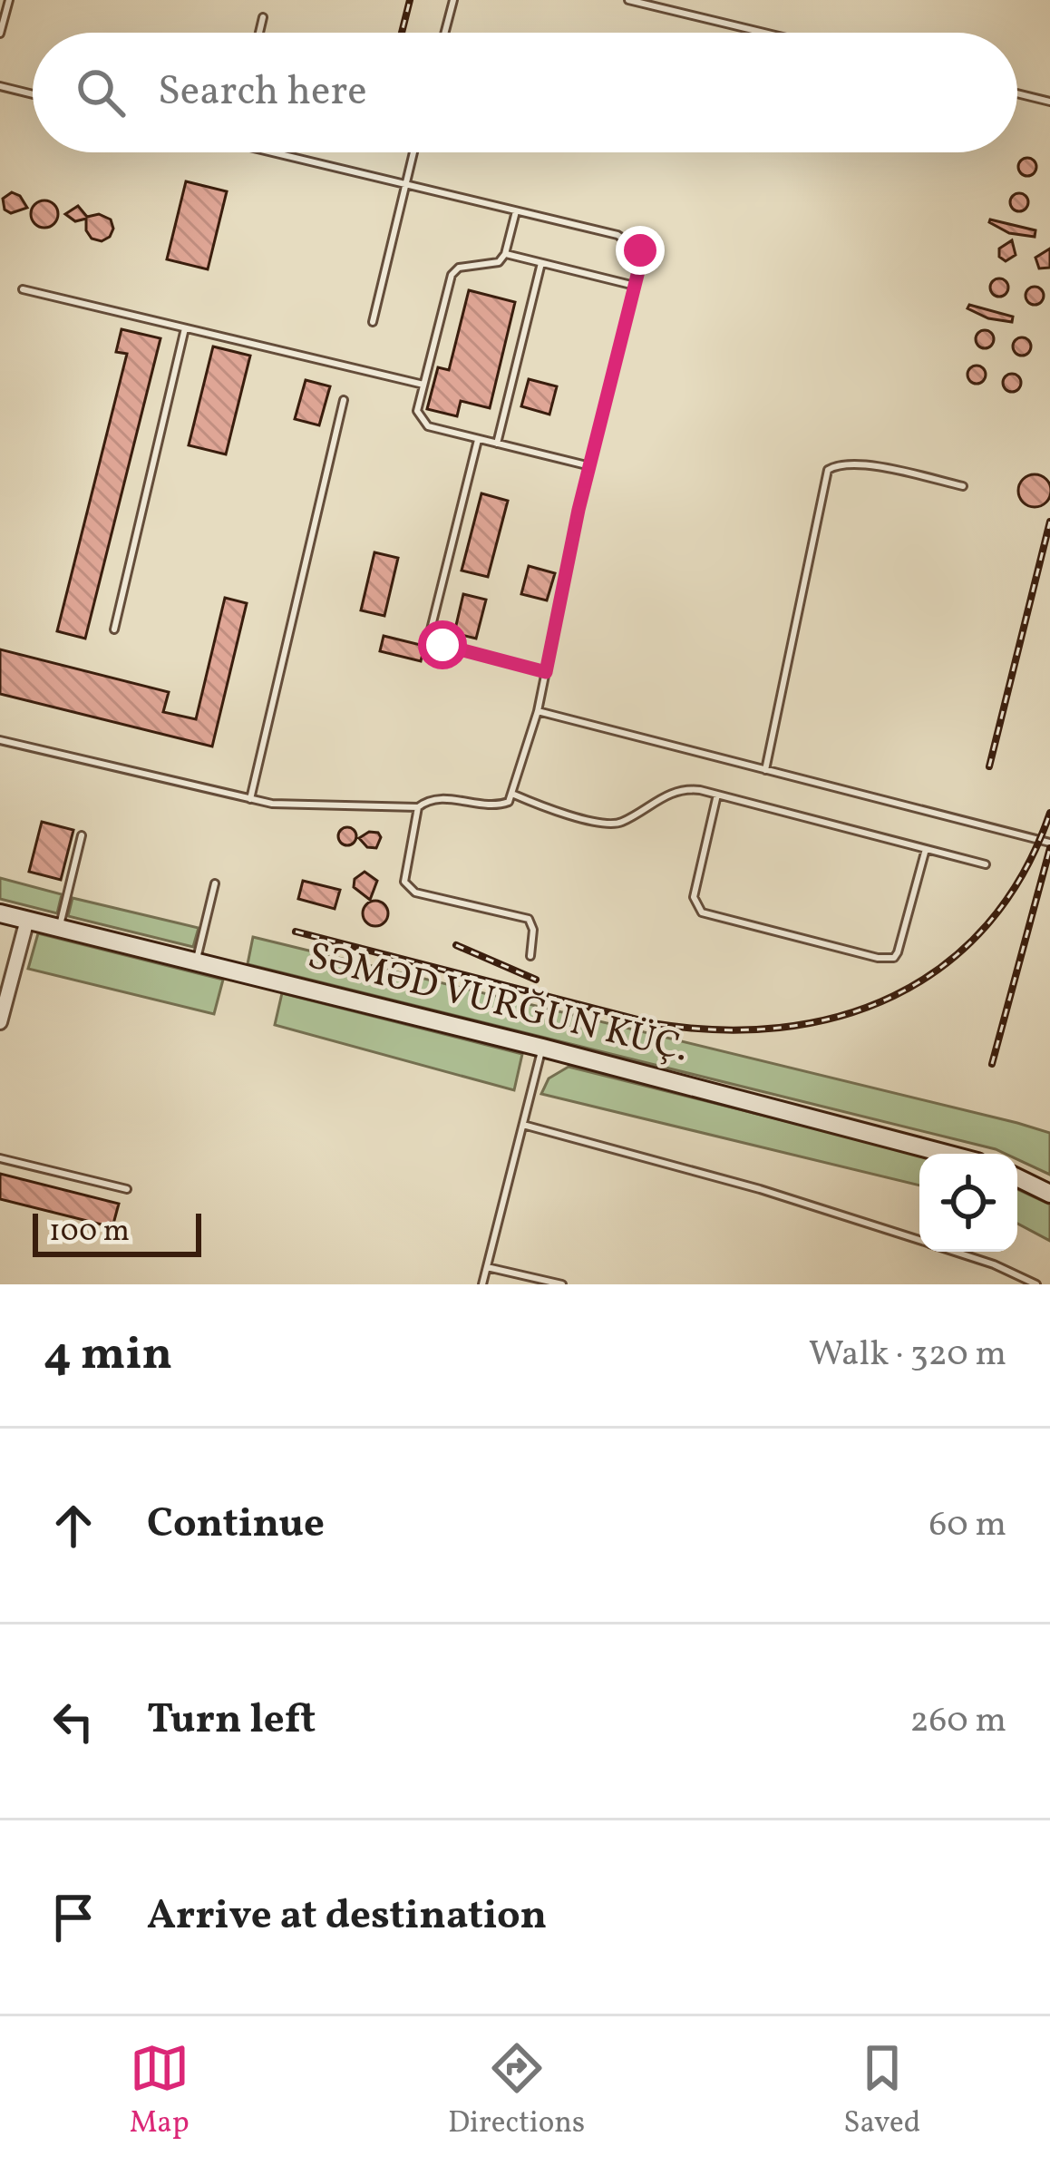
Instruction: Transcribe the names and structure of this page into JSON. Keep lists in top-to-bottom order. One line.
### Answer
{"streets":{"main road":["SƏMƏD VURĞUN KÜÇ."]},"scale_bar":"100 m","page":{"search":"Search here","scale":"100 m","heading":["4 min","Walk · 320 m"],"list":[["Continue","60 m"],["Turn left","260 m"],"Arrive at destination"],"nav":["Map","Directions","Saved"]}}
